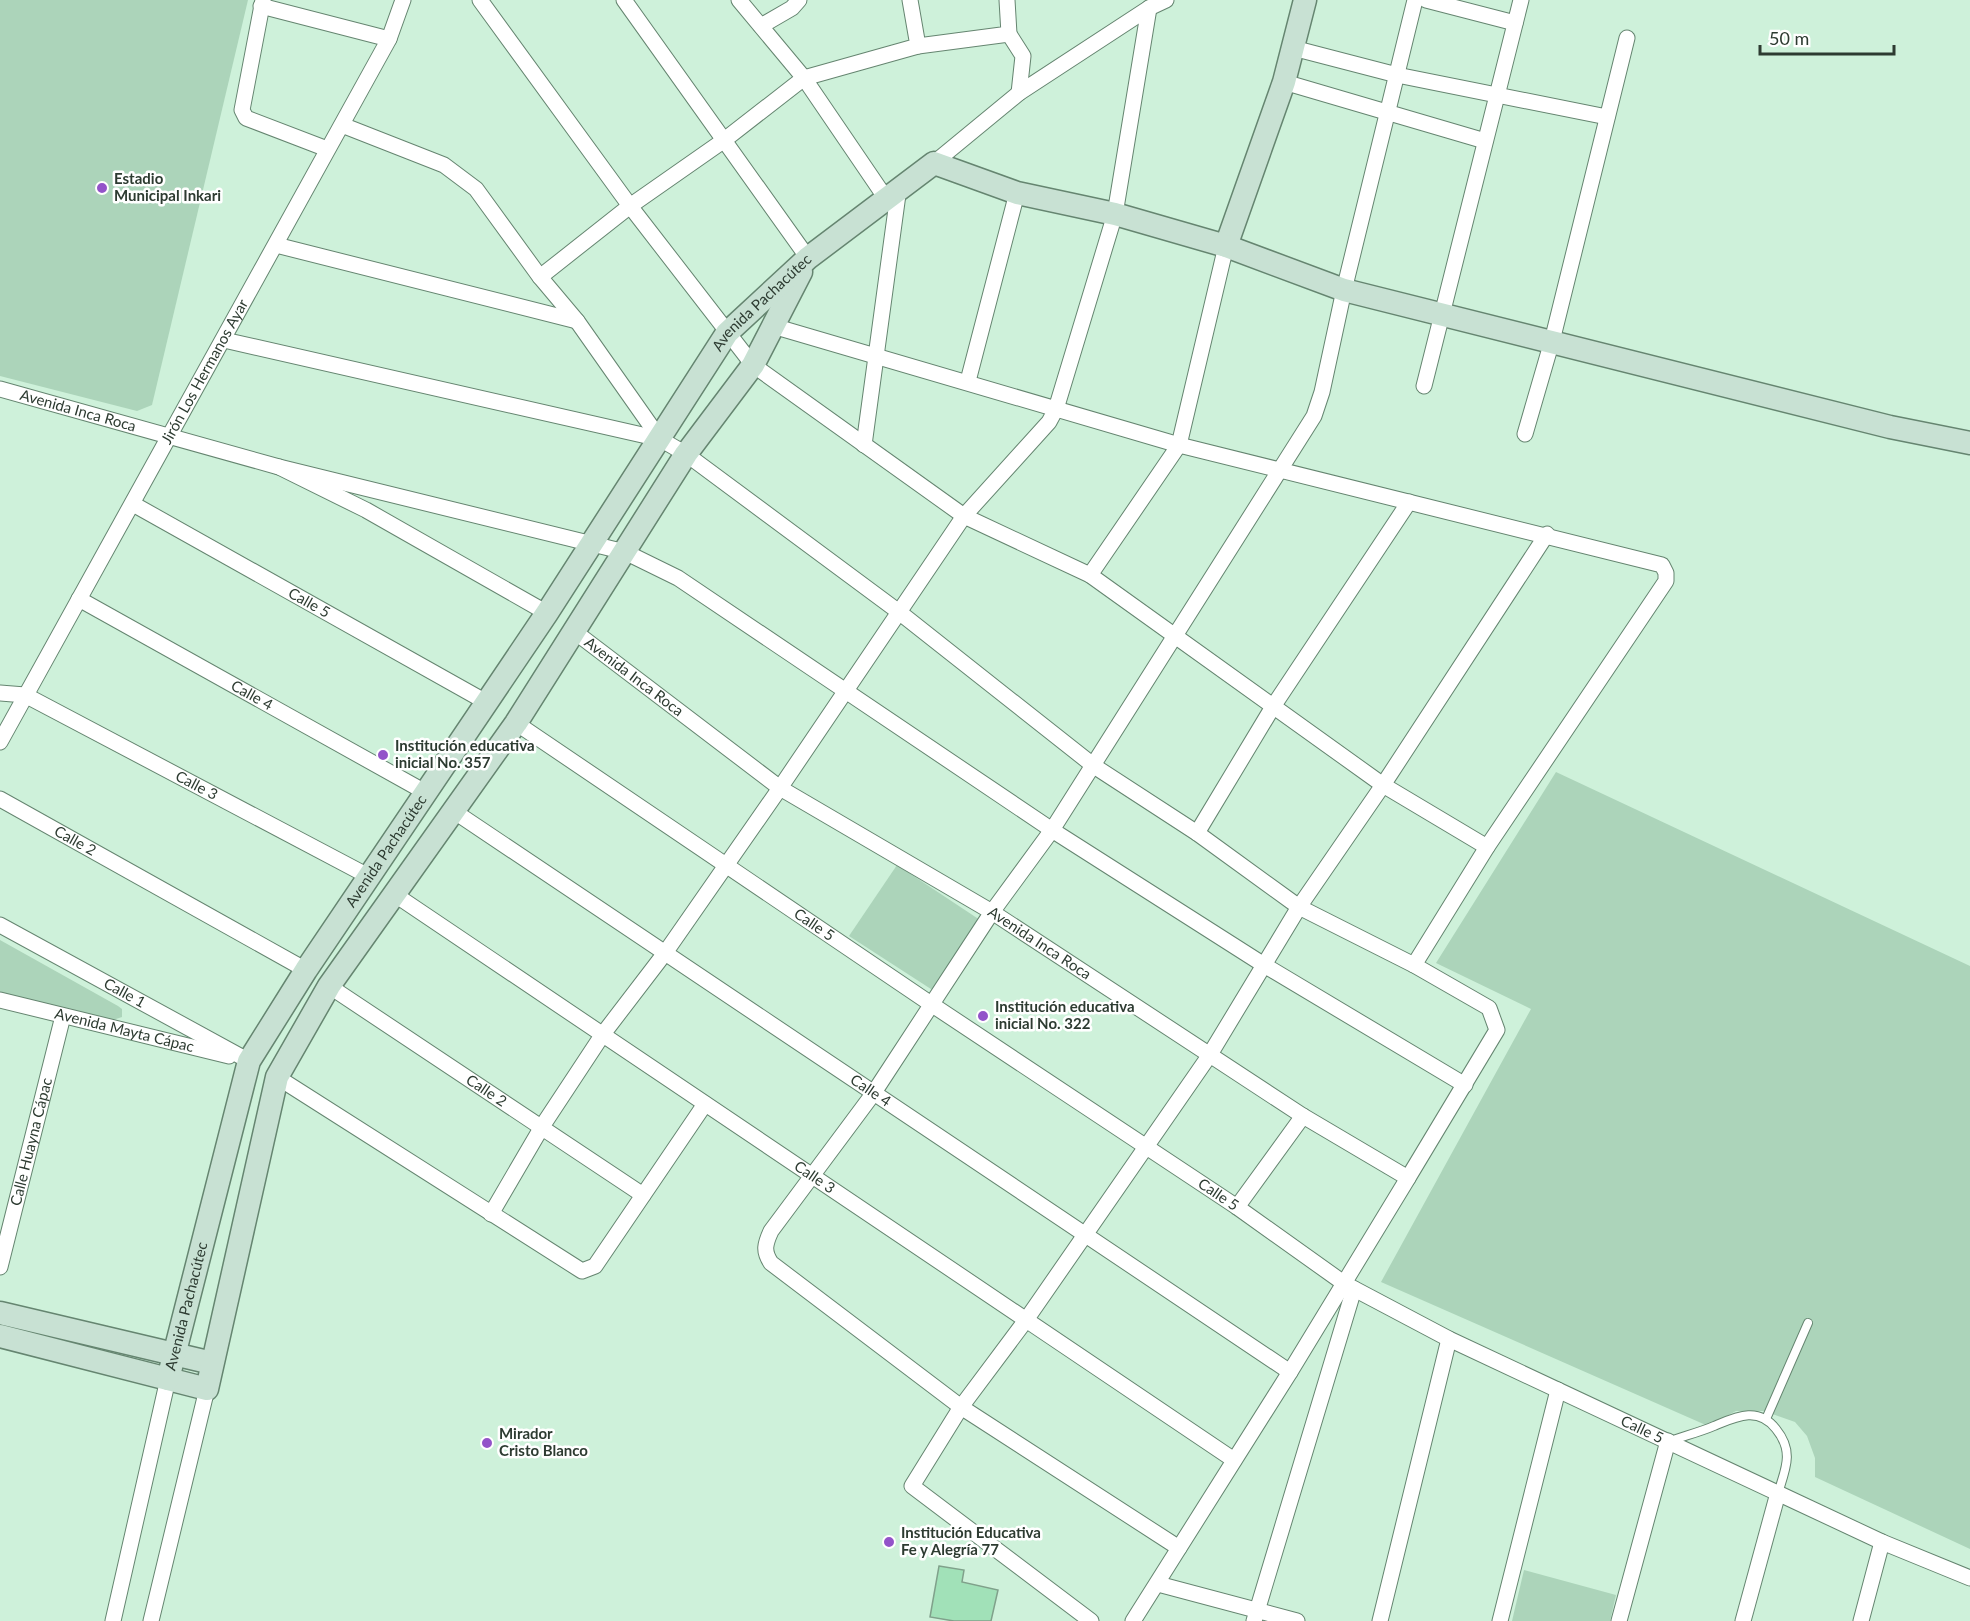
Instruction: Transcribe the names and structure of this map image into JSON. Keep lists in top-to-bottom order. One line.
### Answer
{"streets":{"street":["Avenida Pachacútec","Jirón Los Hermanos Ayar","Avenida Inca Roca","Calle 5","Calle 4","Calle 3","Calle 2","Calle 1","Avenida Mayta Cápac","Calle Huayna Cápac"]},"crossings":[["Avenida Pachacútec","Avenida Inca Roca"],["Avenida Pachacútec","Calle 5"],["Avenida Pachacútec","Calle 4"],["Avenida Pachacútec","Calle 3"],["Avenida Pachacútec","Calle 2"],["Avenida Pachacútec","Calle 1"],["Avenida Pachacútec","Avenida Mayta Cápac"],["Jirón Los Hermanos Ayar","Avenida Inca Roca"],["Jirón Los Hermanos Ayar","Calle 5"],["Jirón Los Hermanos Ayar","Calle 4"],["Jirón Los Hermanos Ayar","Calle 3"],["Calle 1","Avenida Mayta Cápac"],["Avenida Mayta Cápac","Calle Huayna Cápac"]],"places":["Estadio Municipal Inkari","Institución educativa inicial No. 357","Institución educativa inicial No. 322","Mirador Cristo Blanco","Institución Educativa Fe y Alegría 77"],"scale_bar":"50 m"}
